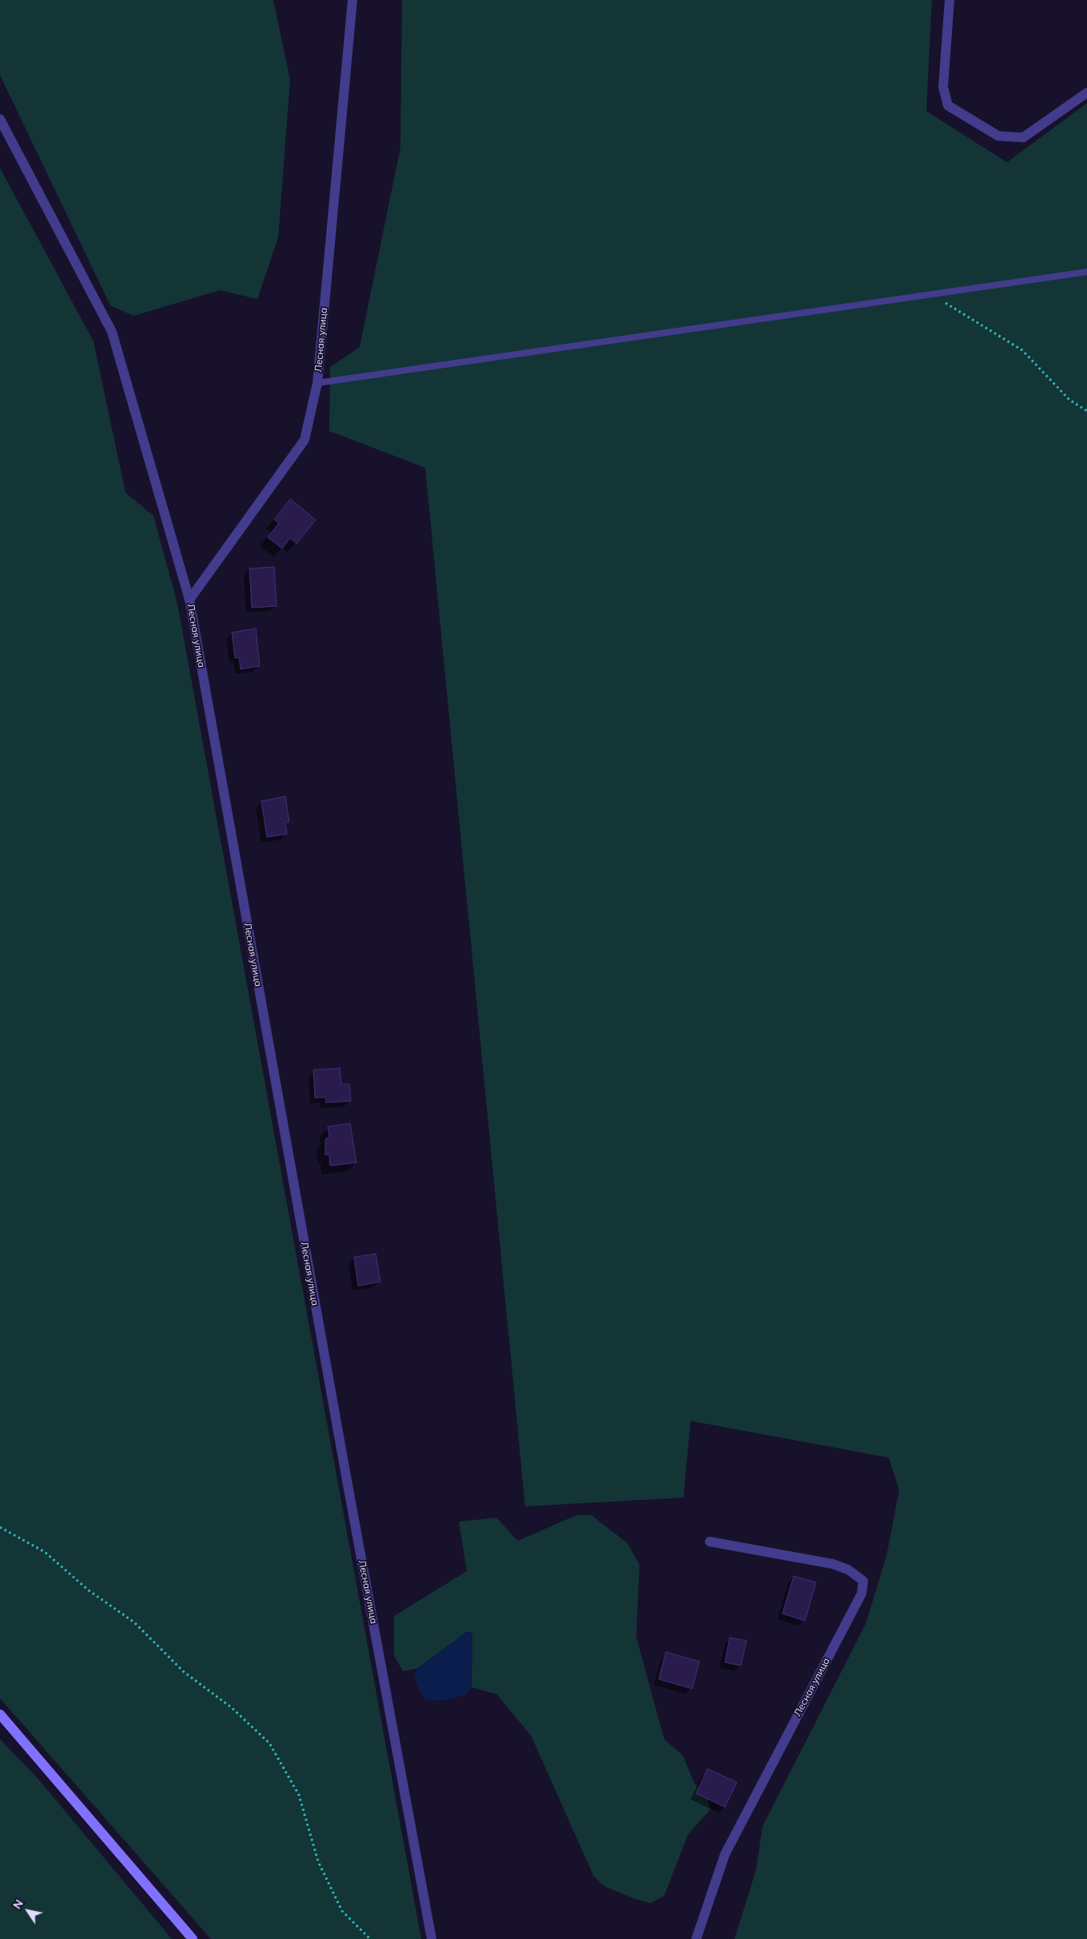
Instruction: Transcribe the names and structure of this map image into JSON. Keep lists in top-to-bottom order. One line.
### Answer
{"streets":{"street":["Лесная улица"]},"north":"top left"}
